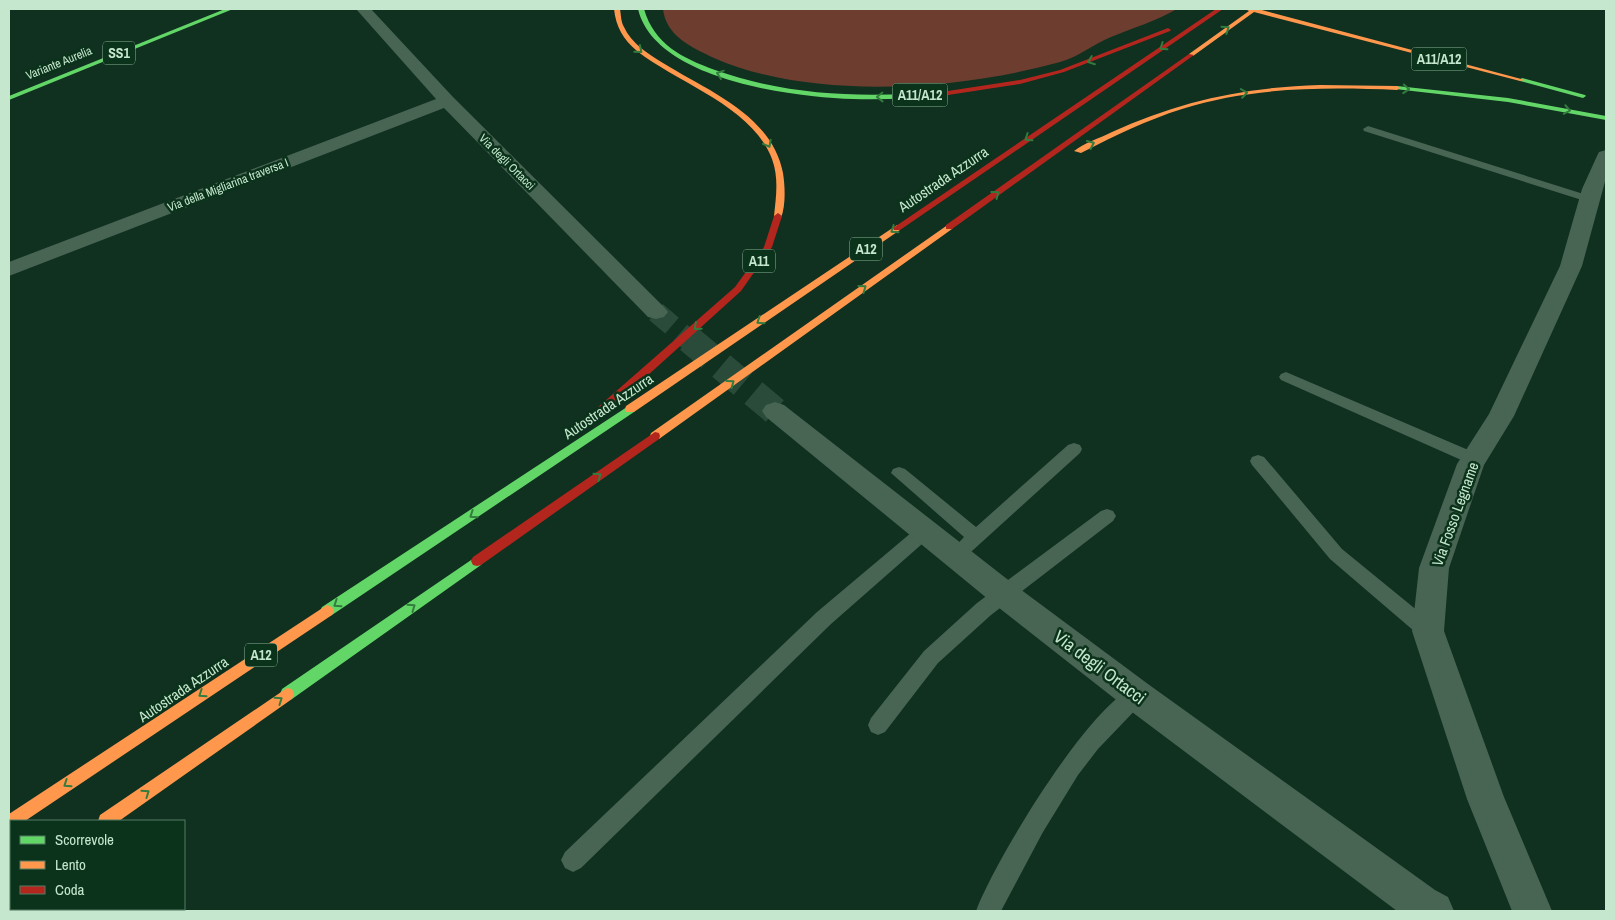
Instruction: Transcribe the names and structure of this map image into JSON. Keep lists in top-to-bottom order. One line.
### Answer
{"streets":{"highway":["SS1","A11/A12","Variante Aurelia","Autostrada Azzurra","A12","A11"],"street":["Via degli Ortacci","Via della Migliarina traversa I","Via Fosso Legname"]},"crossings":[["A11/A12","Autostrada Azzurra"],["Via degli Ortacci","Via della Migliarina traversa I"],["Autostrada Azzurra","A11"]],"legend":["Scorrevole","Lento","Coda"]}
